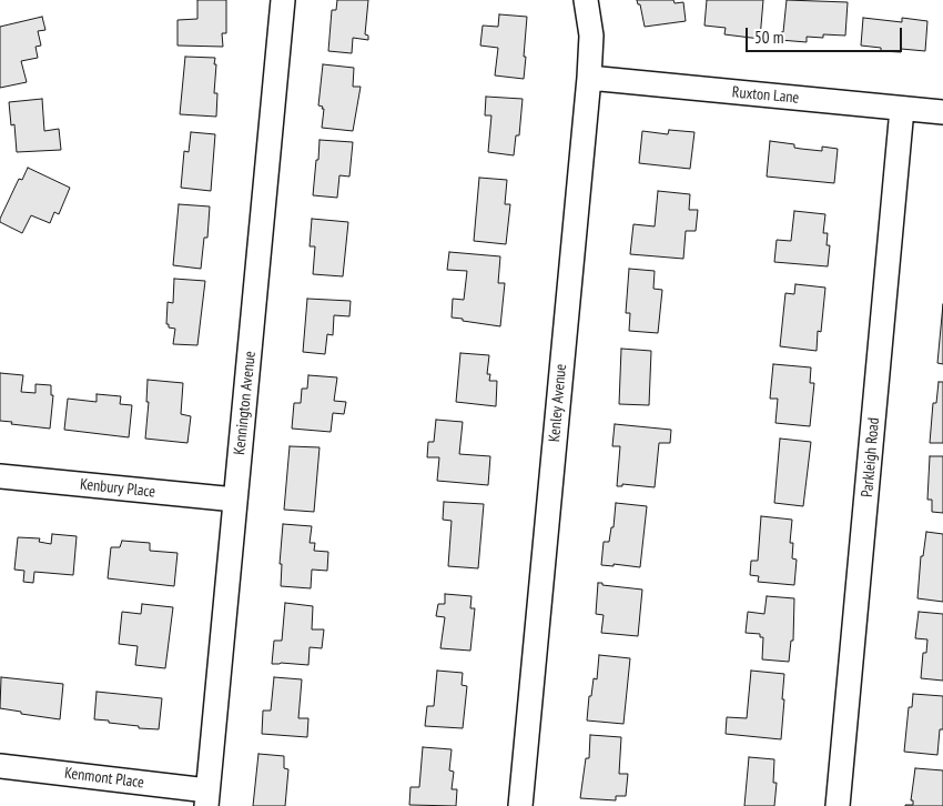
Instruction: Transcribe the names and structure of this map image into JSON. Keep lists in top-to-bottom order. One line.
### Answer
{"streets":{"street":["Ruxton Lane","Kennington Avenue","Kenley Avenue","Parkleigh Road","Kenbury Place","Kenmont Place"]},"crossings":[["Ruxton Lane","Kenley Avenue"],["Ruxton Lane","Parkleigh Road"],["Kennington Avenue","Kenbury Place"],["Kennington Avenue","Kenmont Place"]],"scale_bar":"50 m"}
